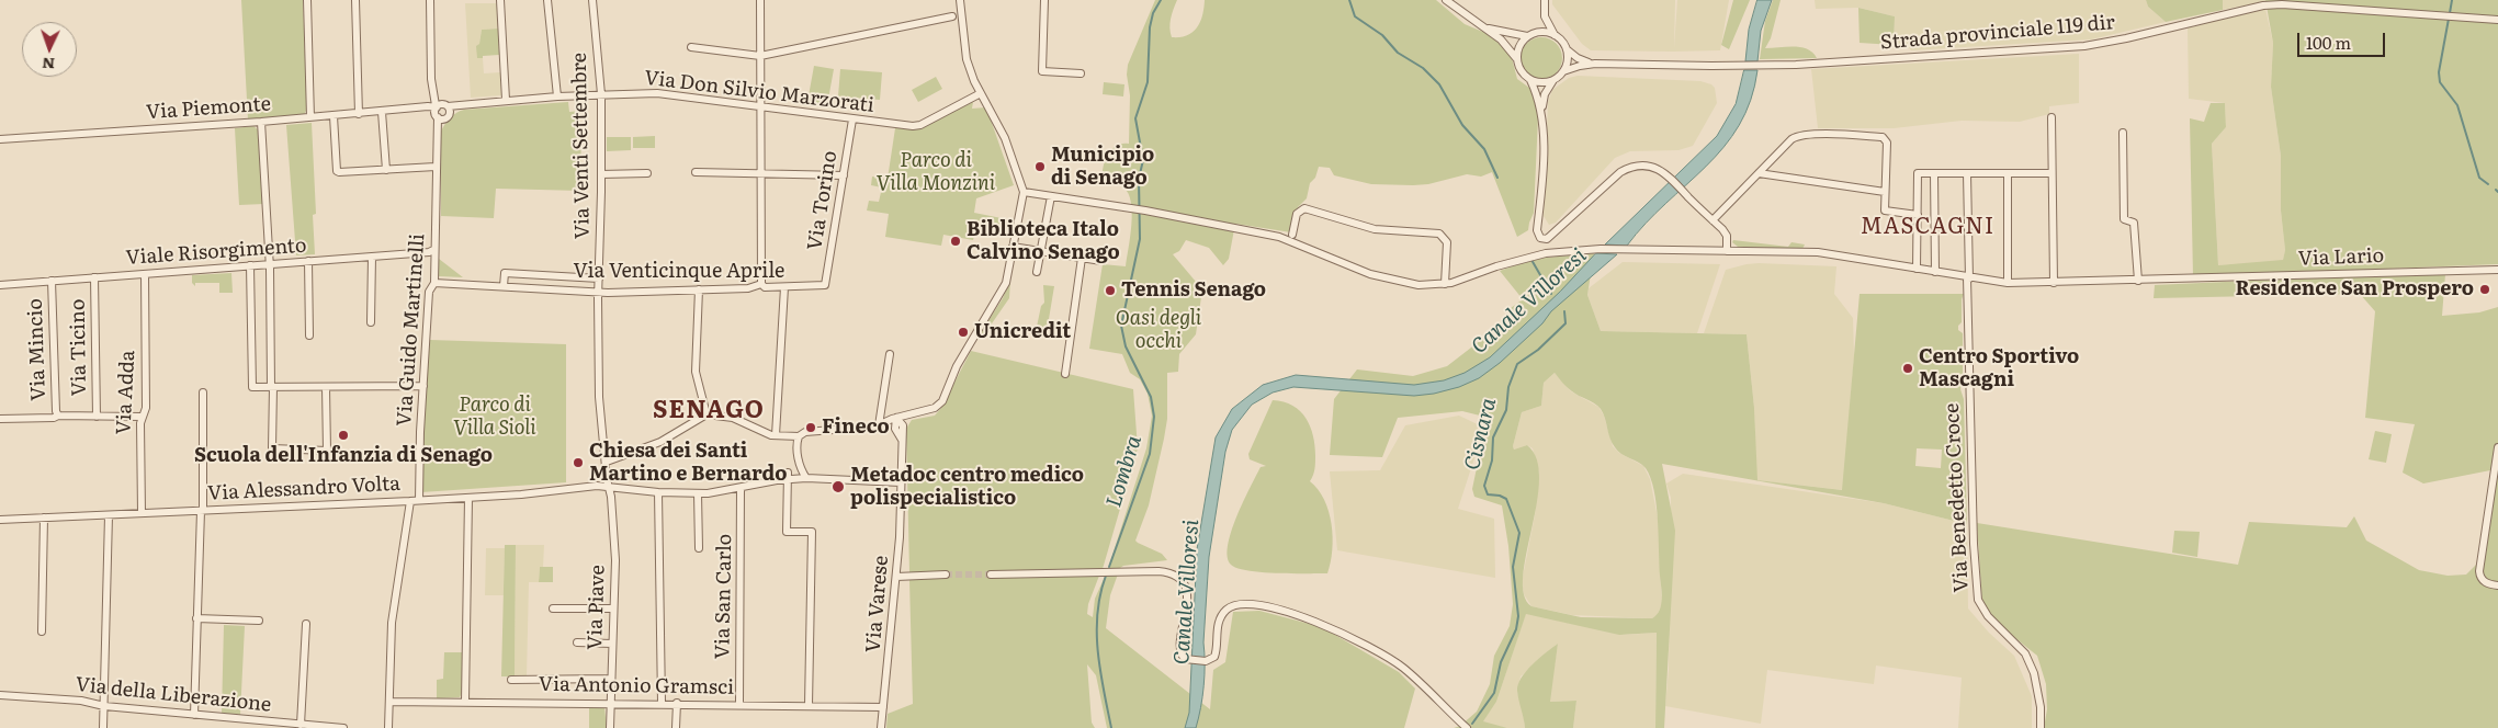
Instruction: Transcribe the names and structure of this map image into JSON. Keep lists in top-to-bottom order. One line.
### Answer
{"streets":{"street":["Strada provinciale 119 dir","Via Don Silvio Marzorati","Via Piemonte","Via Venti Settembre","Via Torino","Viale Risorgimento","Via Lario","Via Venticinque Aprile","Via Guido Martinelli","Via Ticino","Via Mincio","Via Adda","Via Alessandro Volta","Via Benedetto Croce","Via San Carlo","Via Varese","Via Piave","Via Antonio Gramsci","Via della Liberazione"]},"crossings":[["Via Don Silvio Marzorati","Via Piemonte"],["Via Don Silvio Marzorati","Via Venti Settembre"],["Via Don Silvio Marzorati","Via Torino"],["Via Don Silvio Marzorati","Via Guido Martinelli"],["Via Piemonte","Via Guido Martinelli"],["Via Venti Settembre","Via Venticinque Aprile"],["Via Venti Settembre","Via Piave"],["Via Torino","Via Venticinque Aprile"],["Viale Risorgimento","Via Guido Martinelli"],["Viale Risorgimento","Via Ticino"],["Viale Risorgimento","Via Mincio"],["Viale Risorgimento","Via Adda"],["Via Lario","Via Benedetto Croce"],["Via Venticinque Aprile","Via Guido Martinelli"],["Via Guido Martinelli","Via Alessandro Volta"],["Via Adda","Via Alessandro Volta"],["Via Alessandro Volta","Via San Carlo"],["Via Alessandro Volta","Via Varese"],["Via Alessandro Volta","Via Piave"],["Via San Carlo","Via Antonio Gramsci"],["Via Varese","Via Antonio Gramsci"],["Via Piave","Via Antonio Gramsci"]],"districts":["MASCAGNI","SENAGO"],"water":["Canale Villoresi","Cisnara","Lombra"],"parks":["Parco di Villa Monzini","Oasi degli occhi","Parco di Villa Sioli"],"places":["Municipio di Senago","Biblioteca Italo Calvino Senago","Residence San Prospero","Tennis Senago","Unicredit","Centro Sportivo Mascagni","Fineco","Scuola dell'Infanzia di Senago","Chiesa dei Santi Martino e Bernardo","Metadoc centro medico polispecialistico"],"scale_bar":"100 m","north":"bottom"}
